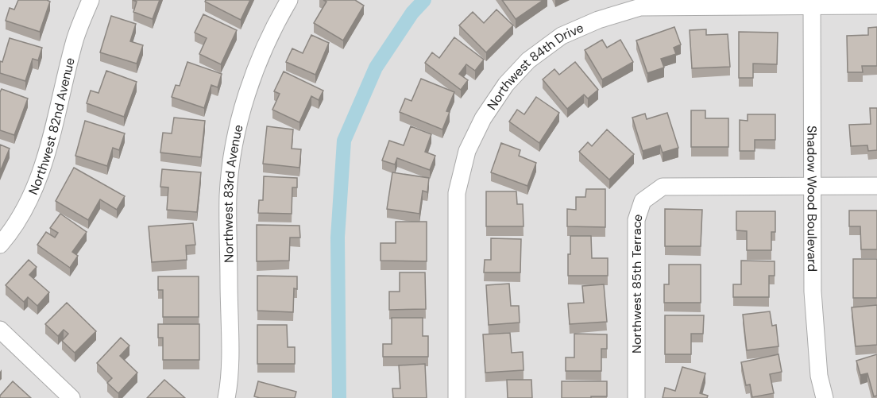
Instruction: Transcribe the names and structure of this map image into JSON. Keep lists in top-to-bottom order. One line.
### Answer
{"streets":{"street":["Northwest 84th Drive","Northwest 82nd Avenue","Northwest 83rd Avenue","Shadow Wood Boulevard","Northwest 85th Terrace"]},"crossings":[["Northwest 84th Drive","Shadow Wood Boulevard"],["Shadow Wood Boulevard","Northwest 85th Terrace"]]}
